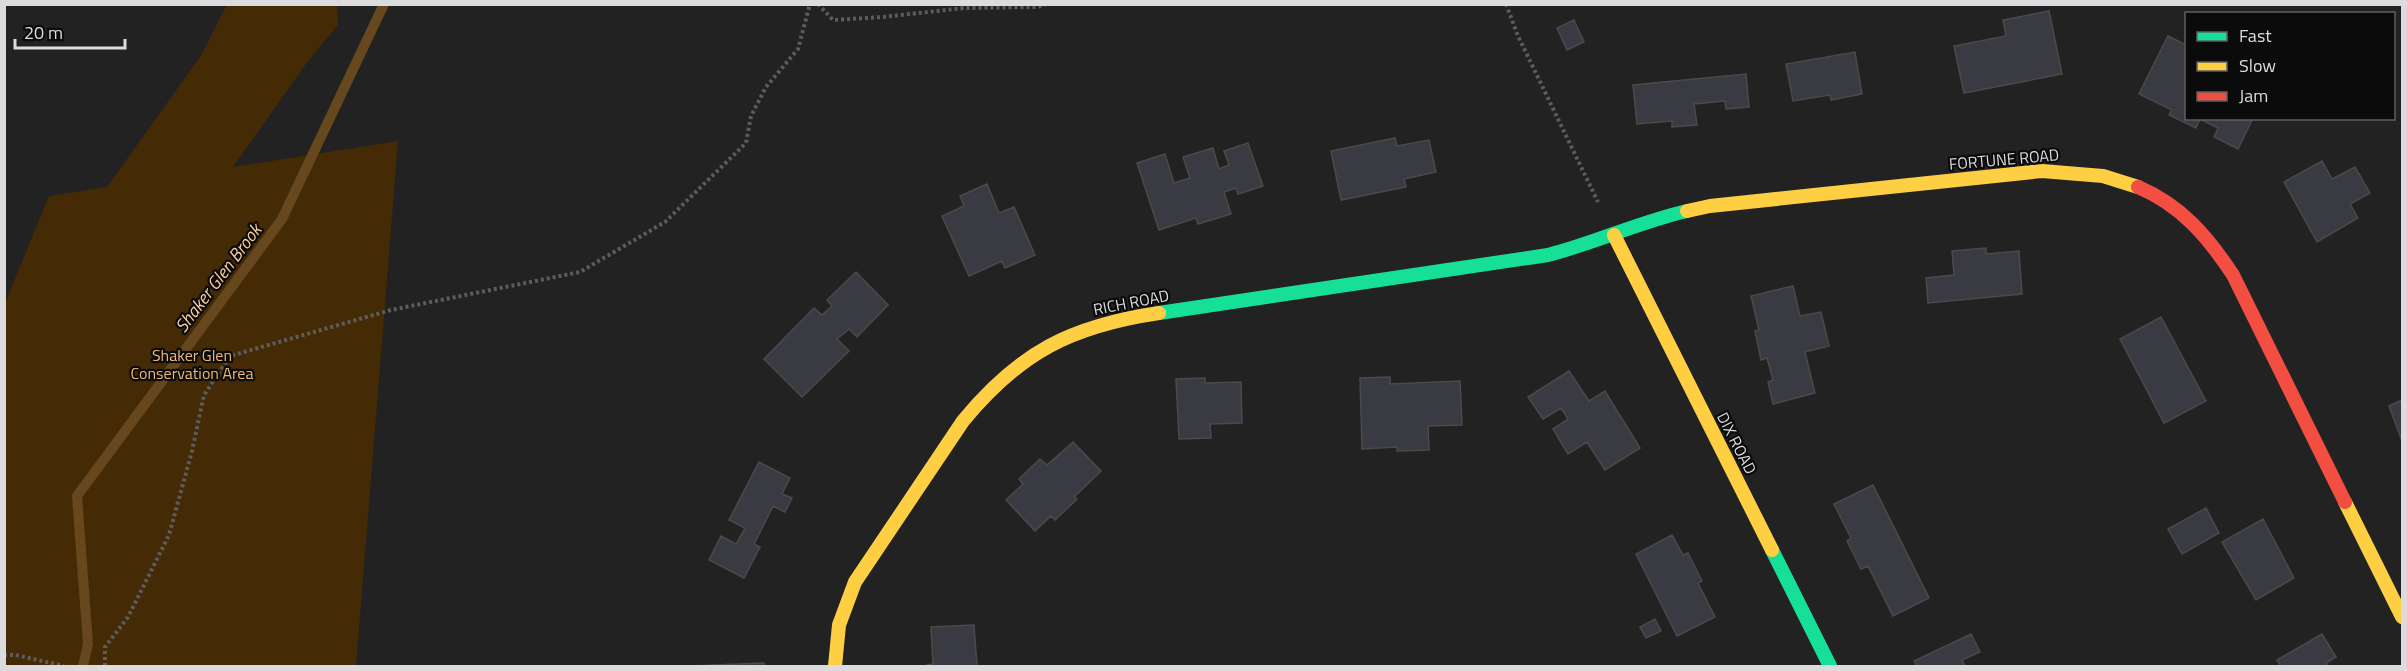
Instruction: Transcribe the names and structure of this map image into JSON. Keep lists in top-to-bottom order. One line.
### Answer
{"streets":{"street":["FORTUNE ROAD","RICH ROAD","DIX ROAD"]},"crossings":[["FORTUNE ROAD","RICH ROAD"],["FORTUNE ROAD","DIX ROAD"],["RICH ROAD","DIX ROAD"]],"water":["Shaker Glen Brook"],"parks":["Shaker Glen Conservation Area"],"legend":["Fast","Slow","Jam"],"scale_bar":"20 m"}
